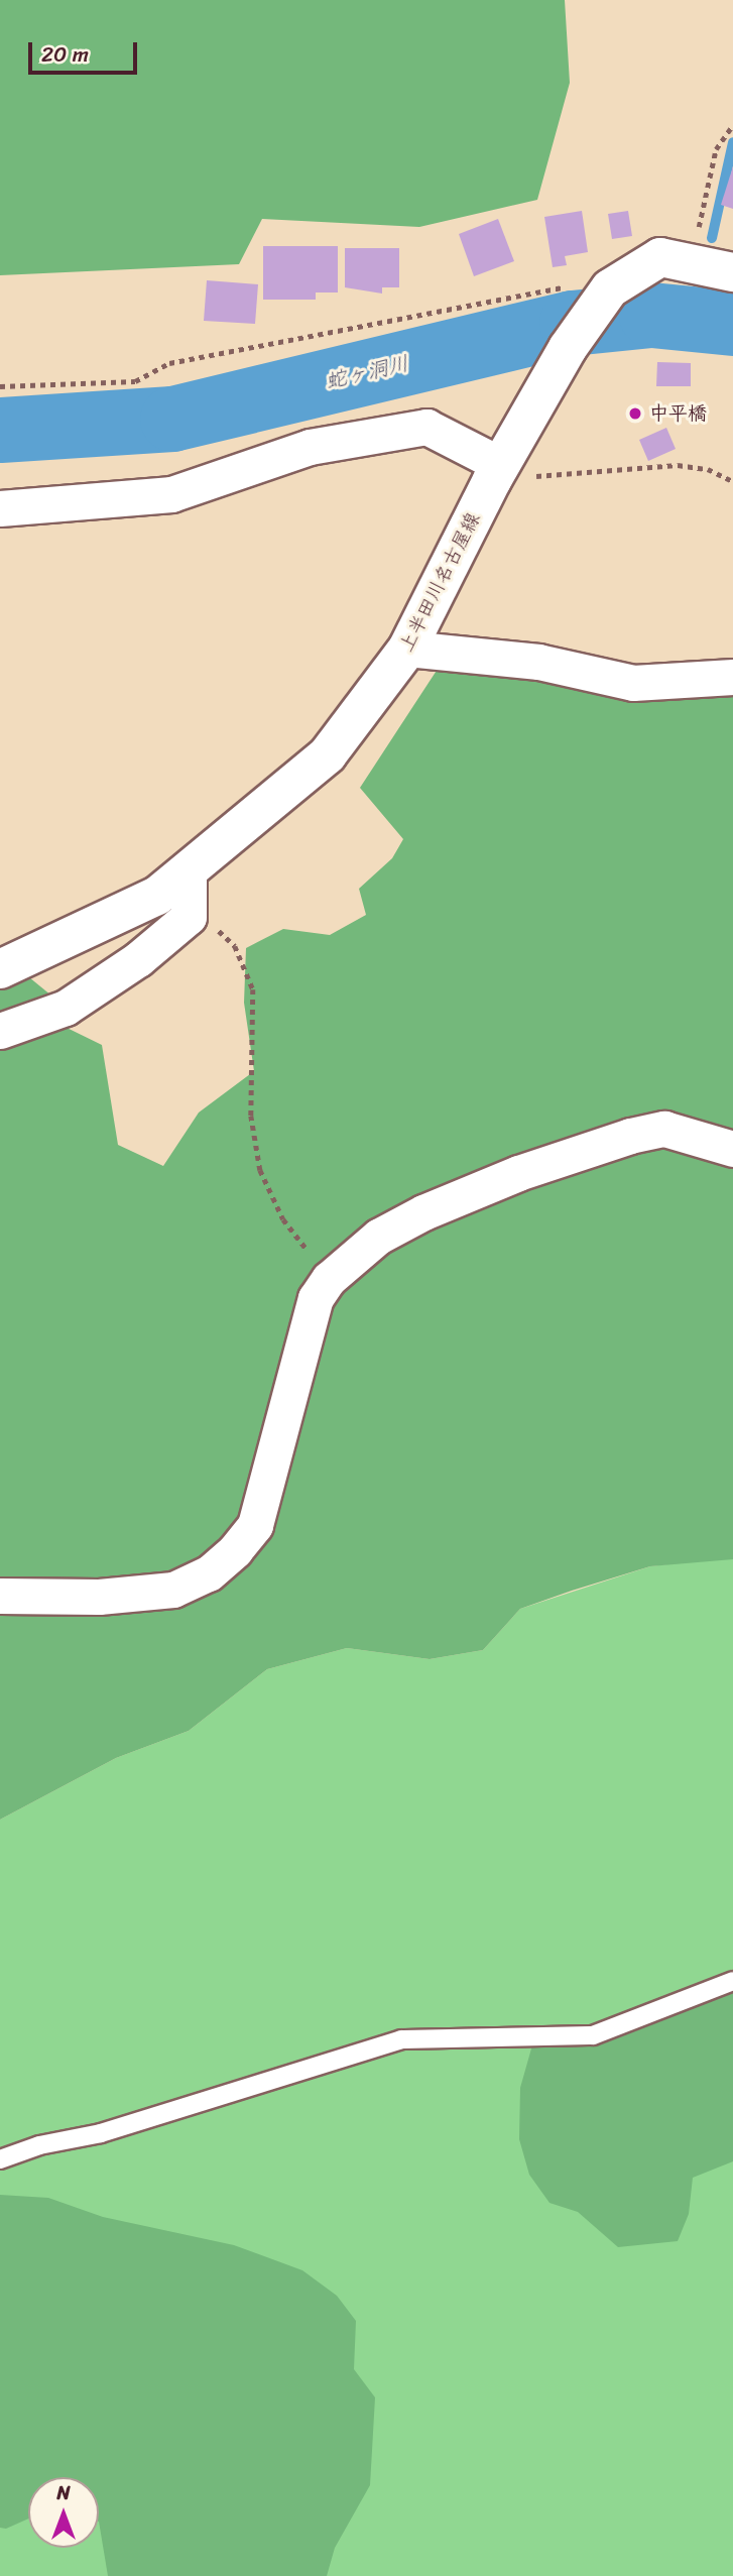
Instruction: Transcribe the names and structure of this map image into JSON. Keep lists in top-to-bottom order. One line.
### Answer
{"streets":{"main road":["上半田川名古屋線"]},"water":["蛇ヶ洞川"],"places":["中平橋"],"scale_bar":"20 m","north":"top"}
